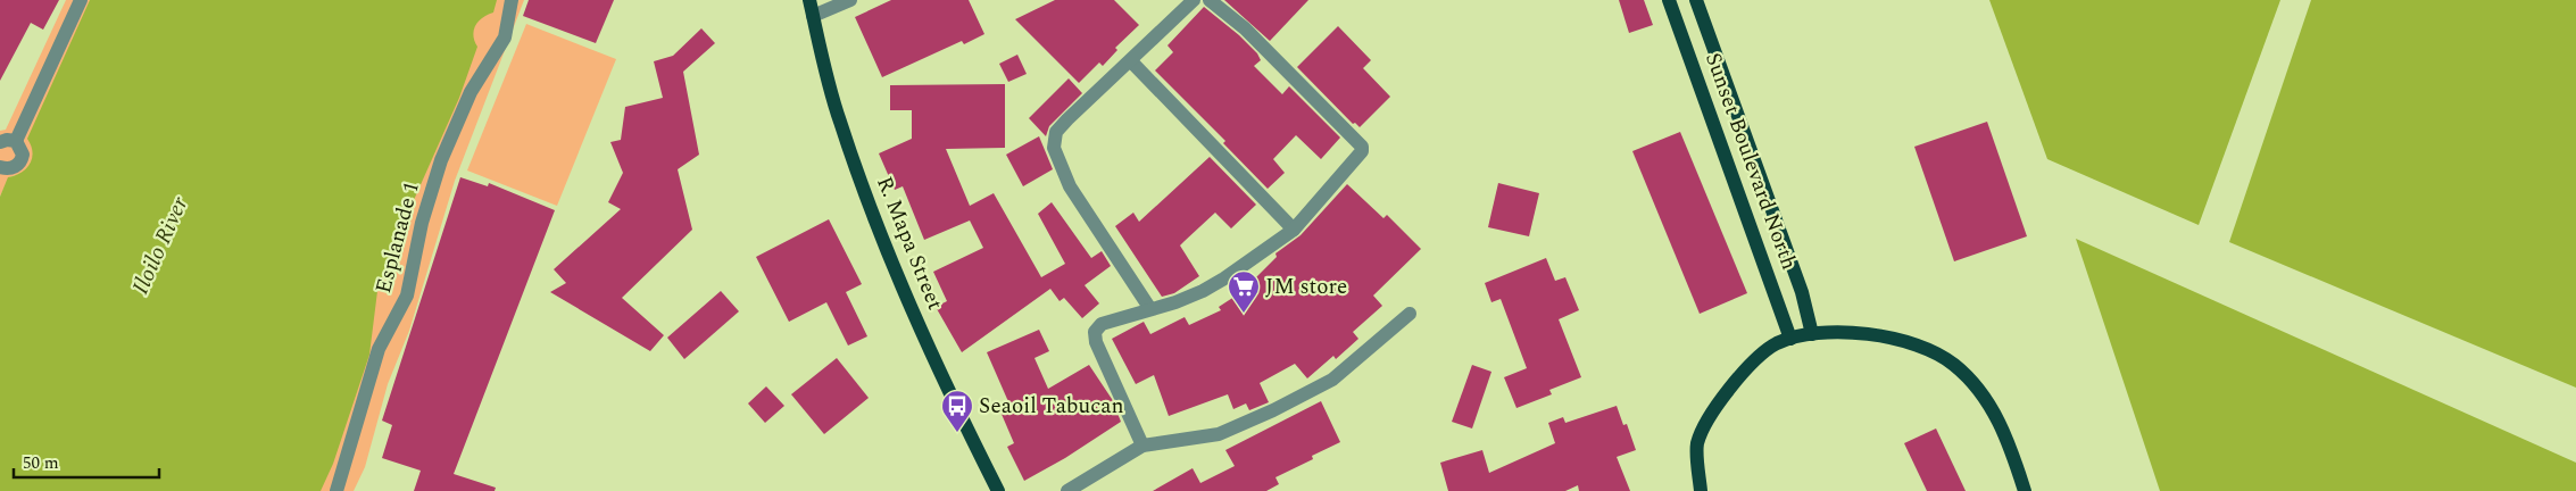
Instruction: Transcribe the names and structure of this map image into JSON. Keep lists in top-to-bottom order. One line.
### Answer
{"streets":{"main road":["Sunset Boulevard North","R. Mapa Street"],"street":["Esplanade 1"]},"water":["Iloilo River"],"places":{"supermarket":["JM store"],"bus stop":["Seaoil Tabucan"]},"scale_bar":"50 m"}
